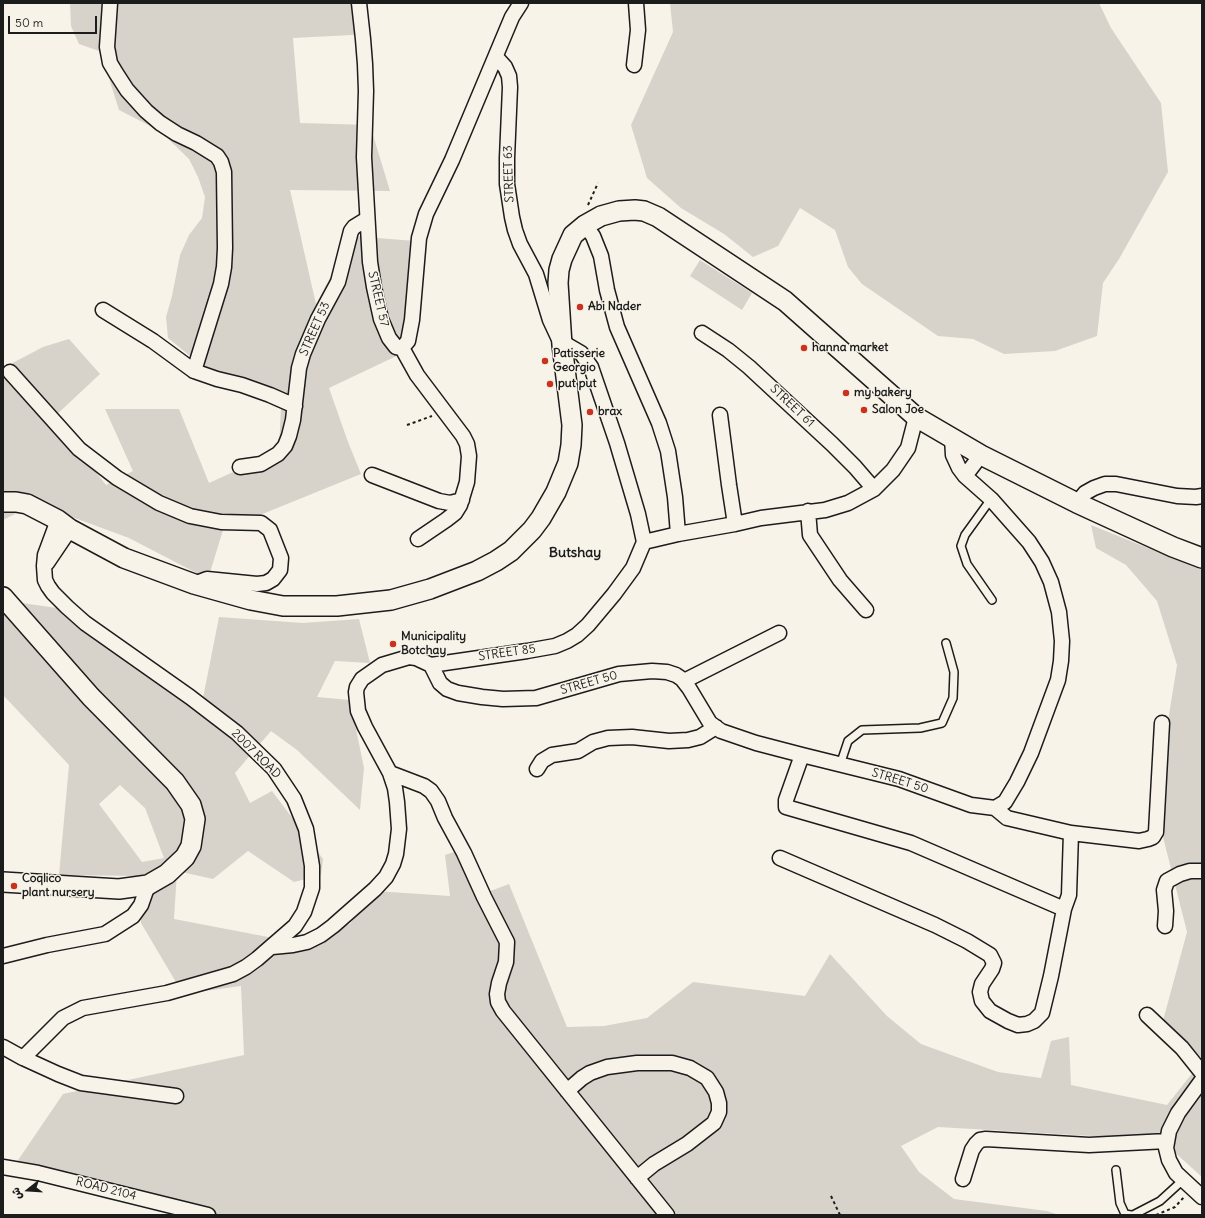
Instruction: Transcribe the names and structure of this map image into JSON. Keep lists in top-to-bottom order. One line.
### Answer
{"streets":{"street":["STREET 63","STREET 57","STREET 53","STREET 61","STREET 85","STREET 50","2007 ROAD","ROAD 2104"]},"crossings":[["STREET 57","STREET 53"],["STREET 85","STREET 50"]],"districts":["Butshay"],"places":["Abi Nader","hanna market","Patisserie Georgio","put put","my bakery","Salon Joe","brax","Municipality Botchay","Coqlico plant nursery"],"scale_bar":"50 m","north":"left"}
